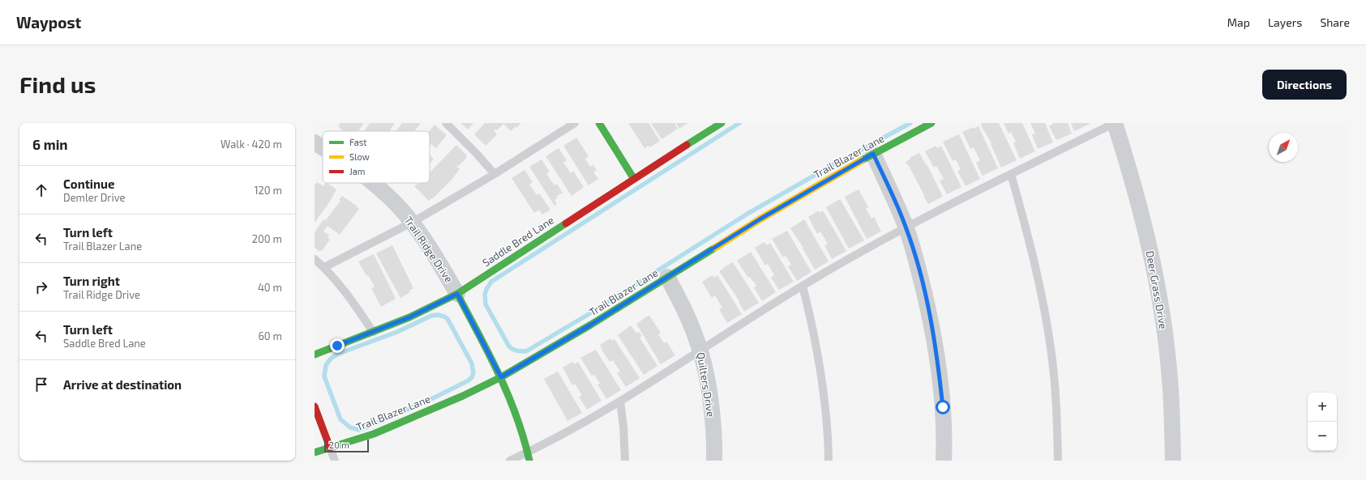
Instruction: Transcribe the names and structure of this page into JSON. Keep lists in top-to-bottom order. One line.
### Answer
{"streets":{"street":["Trail Blazer Lane","Saddle Bred Lane","Trail Ridge Drive","Deer Grass Drive","Quilters Drive"]},"crossings":[["Trail Blazer Lane","Trail Ridge Drive"],["Trail Blazer Lane","Quilters Drive"],["Saddle Bred Lane","Trail Ridge Drive"]],"legend":["Fast","Slow","Jam"],"scale_bar":"20 m","north":"top right","page":{"header":"Waypost","nav":["Map","Layers","Share"],"buttons":"Directions","title":"Find us","heading":["6 min","Walk · 420 m"],"list":[["Continue","Demler Drive","120 m"],["Turn left","Trail Blazer Lane","200 m"],["Turn right","Trail Ridge Drive","40 m"],["Turn left","Saddle Bred Lane","60 m"],"Arrive at destination"],"map_buttons":["+","−"],"scale":"20 m"}}
